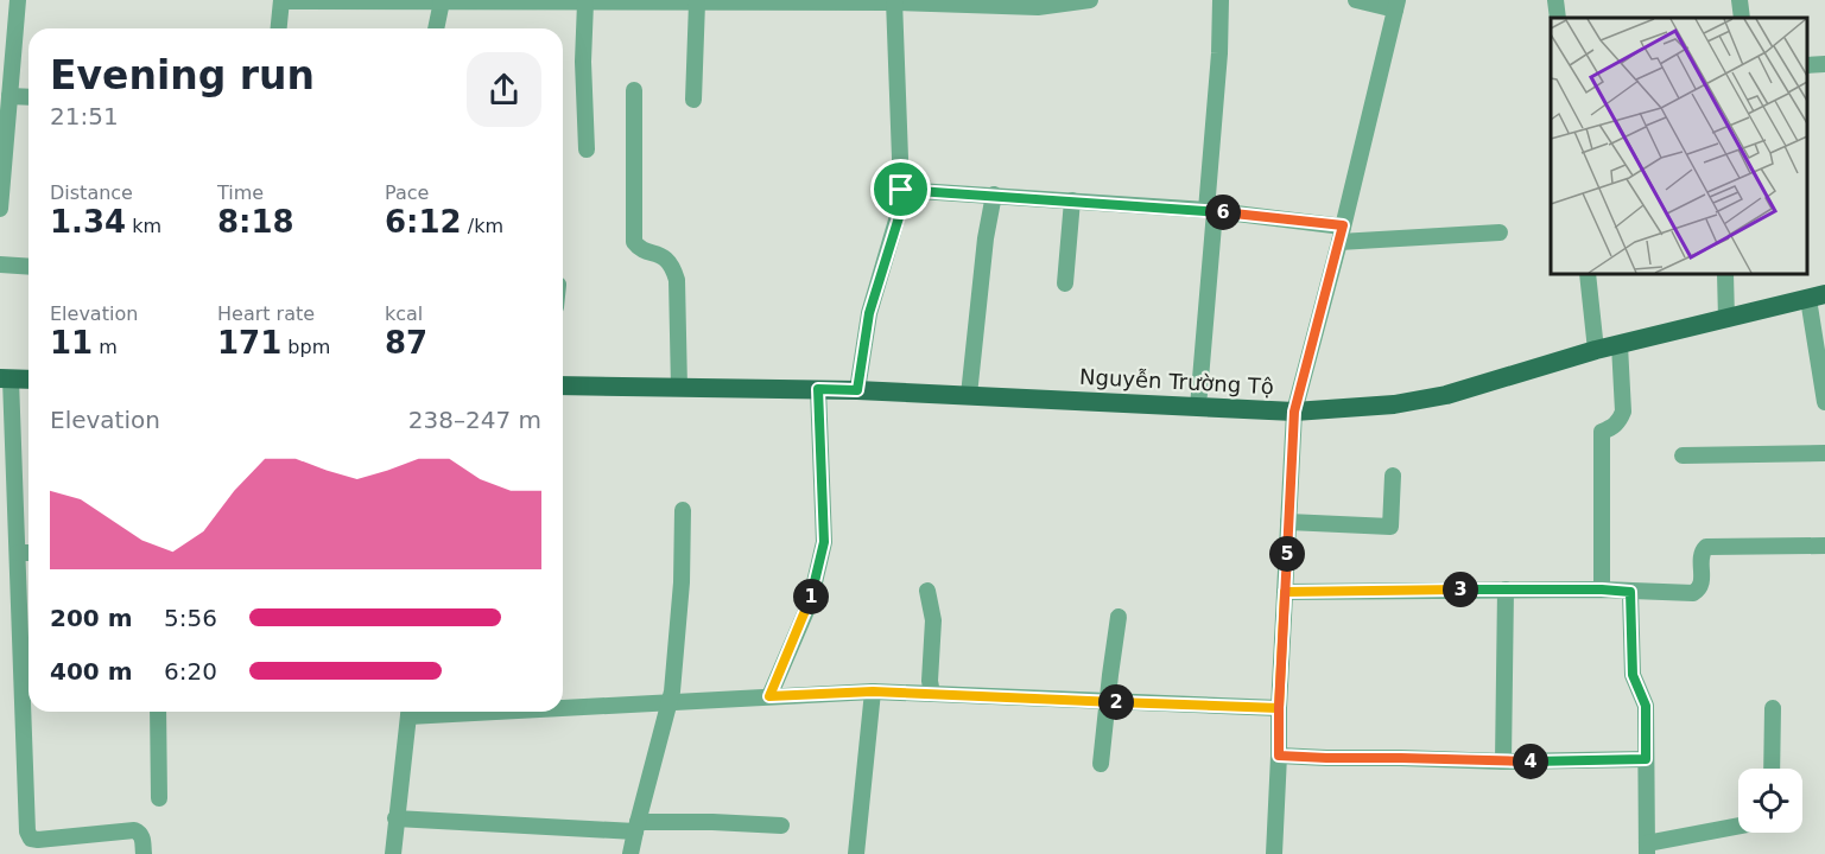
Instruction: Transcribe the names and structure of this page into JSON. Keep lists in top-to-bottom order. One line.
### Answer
{"streets":{"main road":["Nguyễn Trường Tộ"]},"page":{"heading":["Evening run","21:51"],"stats":[["Distance","1.34 km"],["Time","8:18"],["Pace","6:12 /km"],["Elevation","11 m"],["Heart rate","171 bpm"],["kcal","87"]],"pins":["6","5","3","1","2","4"],"chart":["Elevation","238–247 m"],"list":[{"name":"200 m","note":"5:56"},{"name":"400 m","note":"6:20"}]}}
